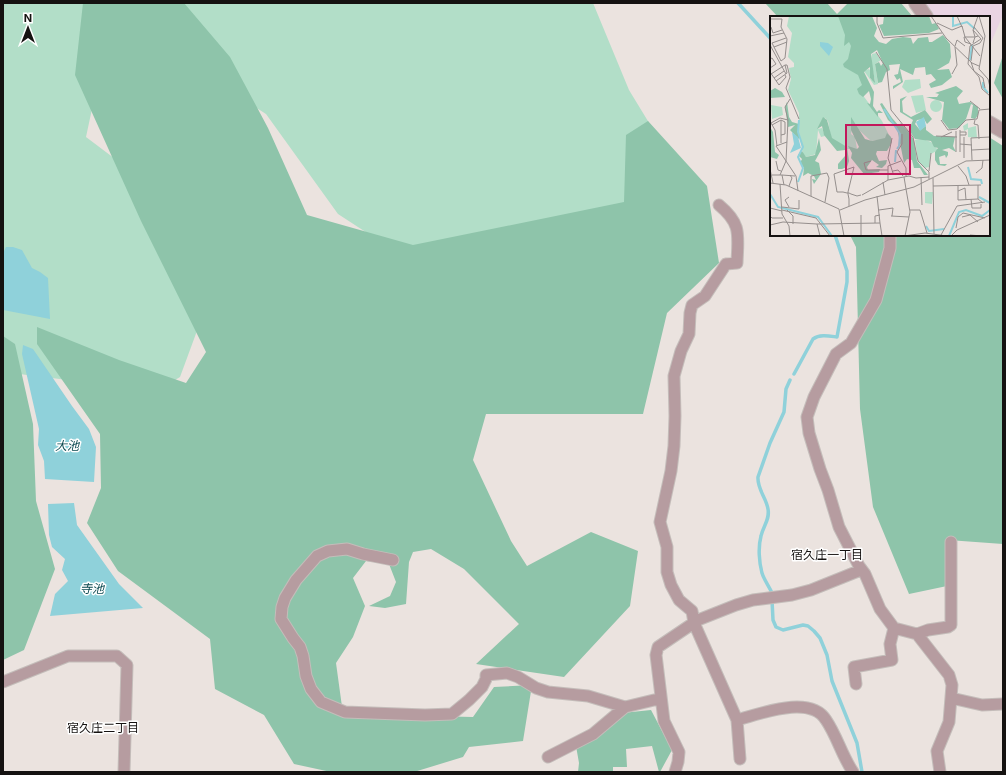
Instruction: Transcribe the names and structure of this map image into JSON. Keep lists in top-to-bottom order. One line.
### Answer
{"districts":["宿久庄一丁目","宿久庄二丁目"],"water":["大池","寺池"],"north":"top"}
